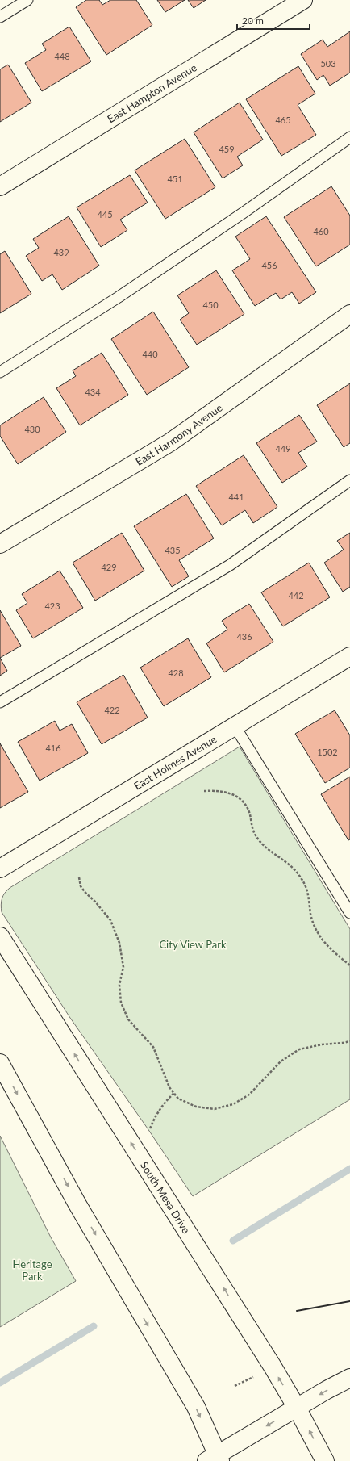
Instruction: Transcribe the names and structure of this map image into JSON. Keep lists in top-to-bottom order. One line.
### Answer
{"streets":{"main road":["East Hampton Avenue","East Harmony Avenue","East Holmes Avenue","South Mesa Drive"]},"parks":["City View Park","Heritage Park"],"house_numbers":["448","503","465","459","451","445","460","439","456","450","440","434","430","449","441","435","429","442","423","436","428","422","416","1502"],"scale_bar":"20 m"}
